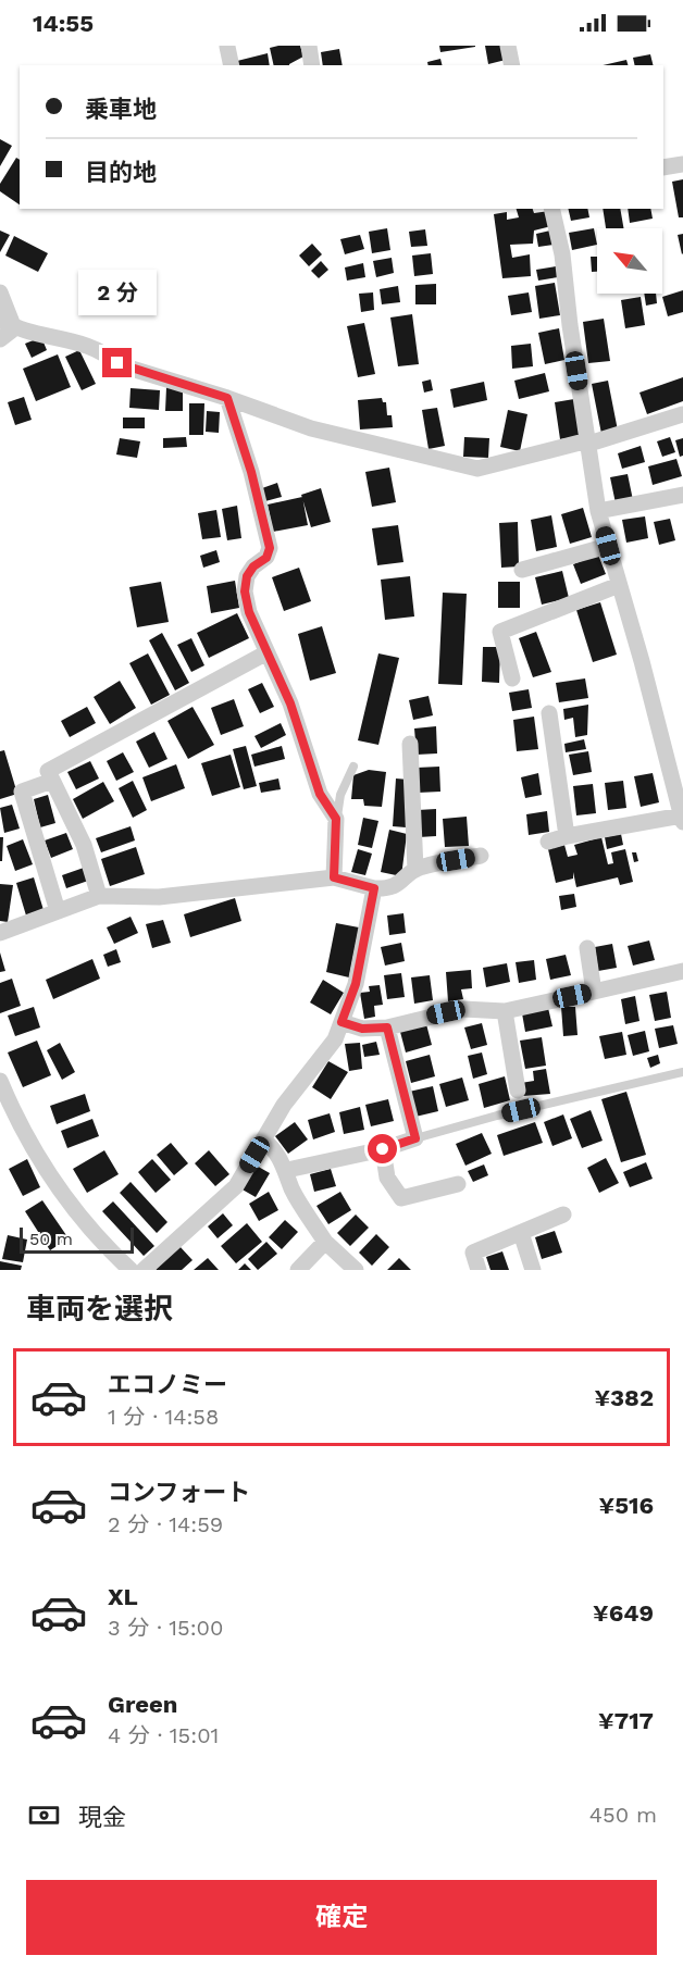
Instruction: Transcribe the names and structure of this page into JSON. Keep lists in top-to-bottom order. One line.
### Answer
{"scale_bar":"50 m","north":"top left","page":{"status":"14:55","banner":["乗車地","目的地"],"bubble":"2 分","scale":"50 m","heading":"車両を選択","list":[{"name":"エコノミー","note":"1 分 · 14:58","value":"¥382"},{"name":"コンフォート","note":"2 分 · 14:59","value":"¥516"},{"name":"XL","note":"3 分 · 15:00","value":"¥649"},{"name":"Green","note":"4 分 · 15:01","value":"¥717"}],"pay":["現金","450 m"],"buttons":"確定"}}
